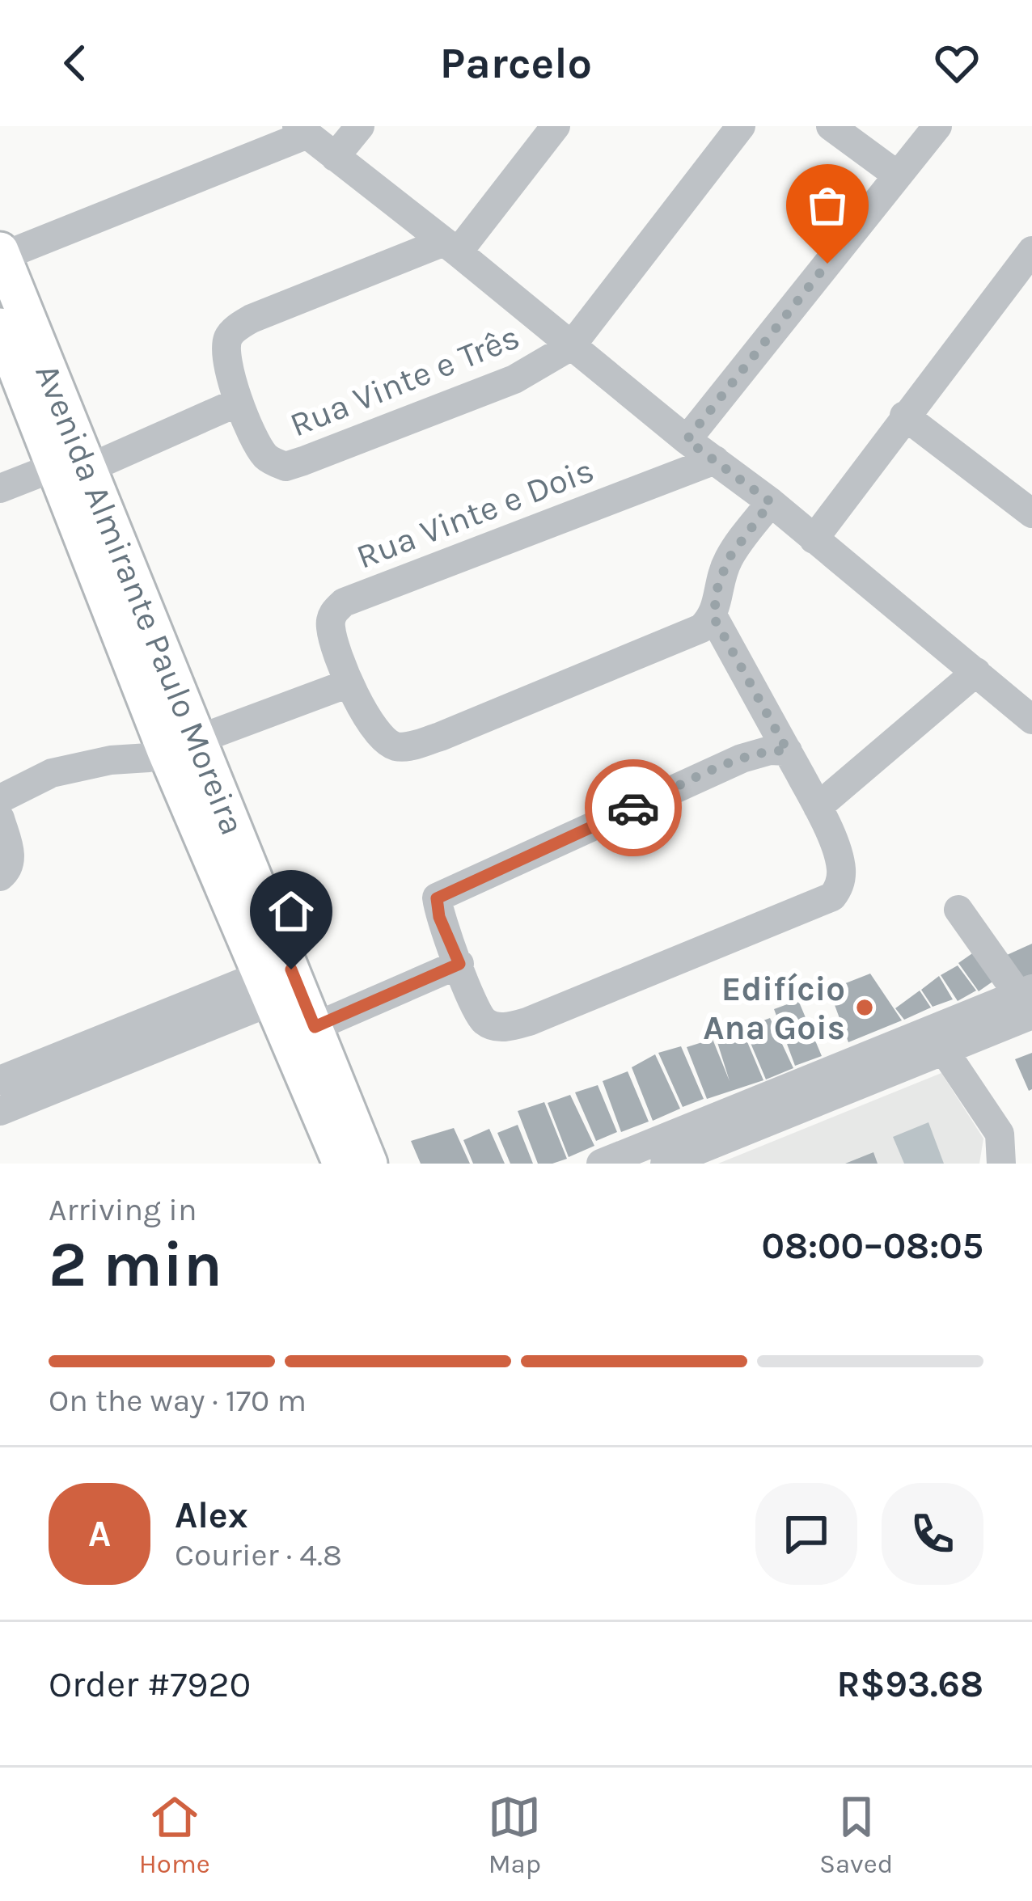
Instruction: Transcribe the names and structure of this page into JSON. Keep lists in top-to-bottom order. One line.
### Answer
{"streets":{"main road":["Avenida Almirante Paulo Moreira"],"street":["Rua Vinte e Três","Rua Vinte e Dois"]},"places":["Edifício Ana Gois"],"page":{"header":"Parcelo","heading":["2 min","Arriving in","08:00–08:05"],"panel":["Alex","Courier · 4.8","Order #7920","R$93.68"],"bar":"On the way · 170 m","round":"A","tabs":["Home","Map","Saved"]}}
